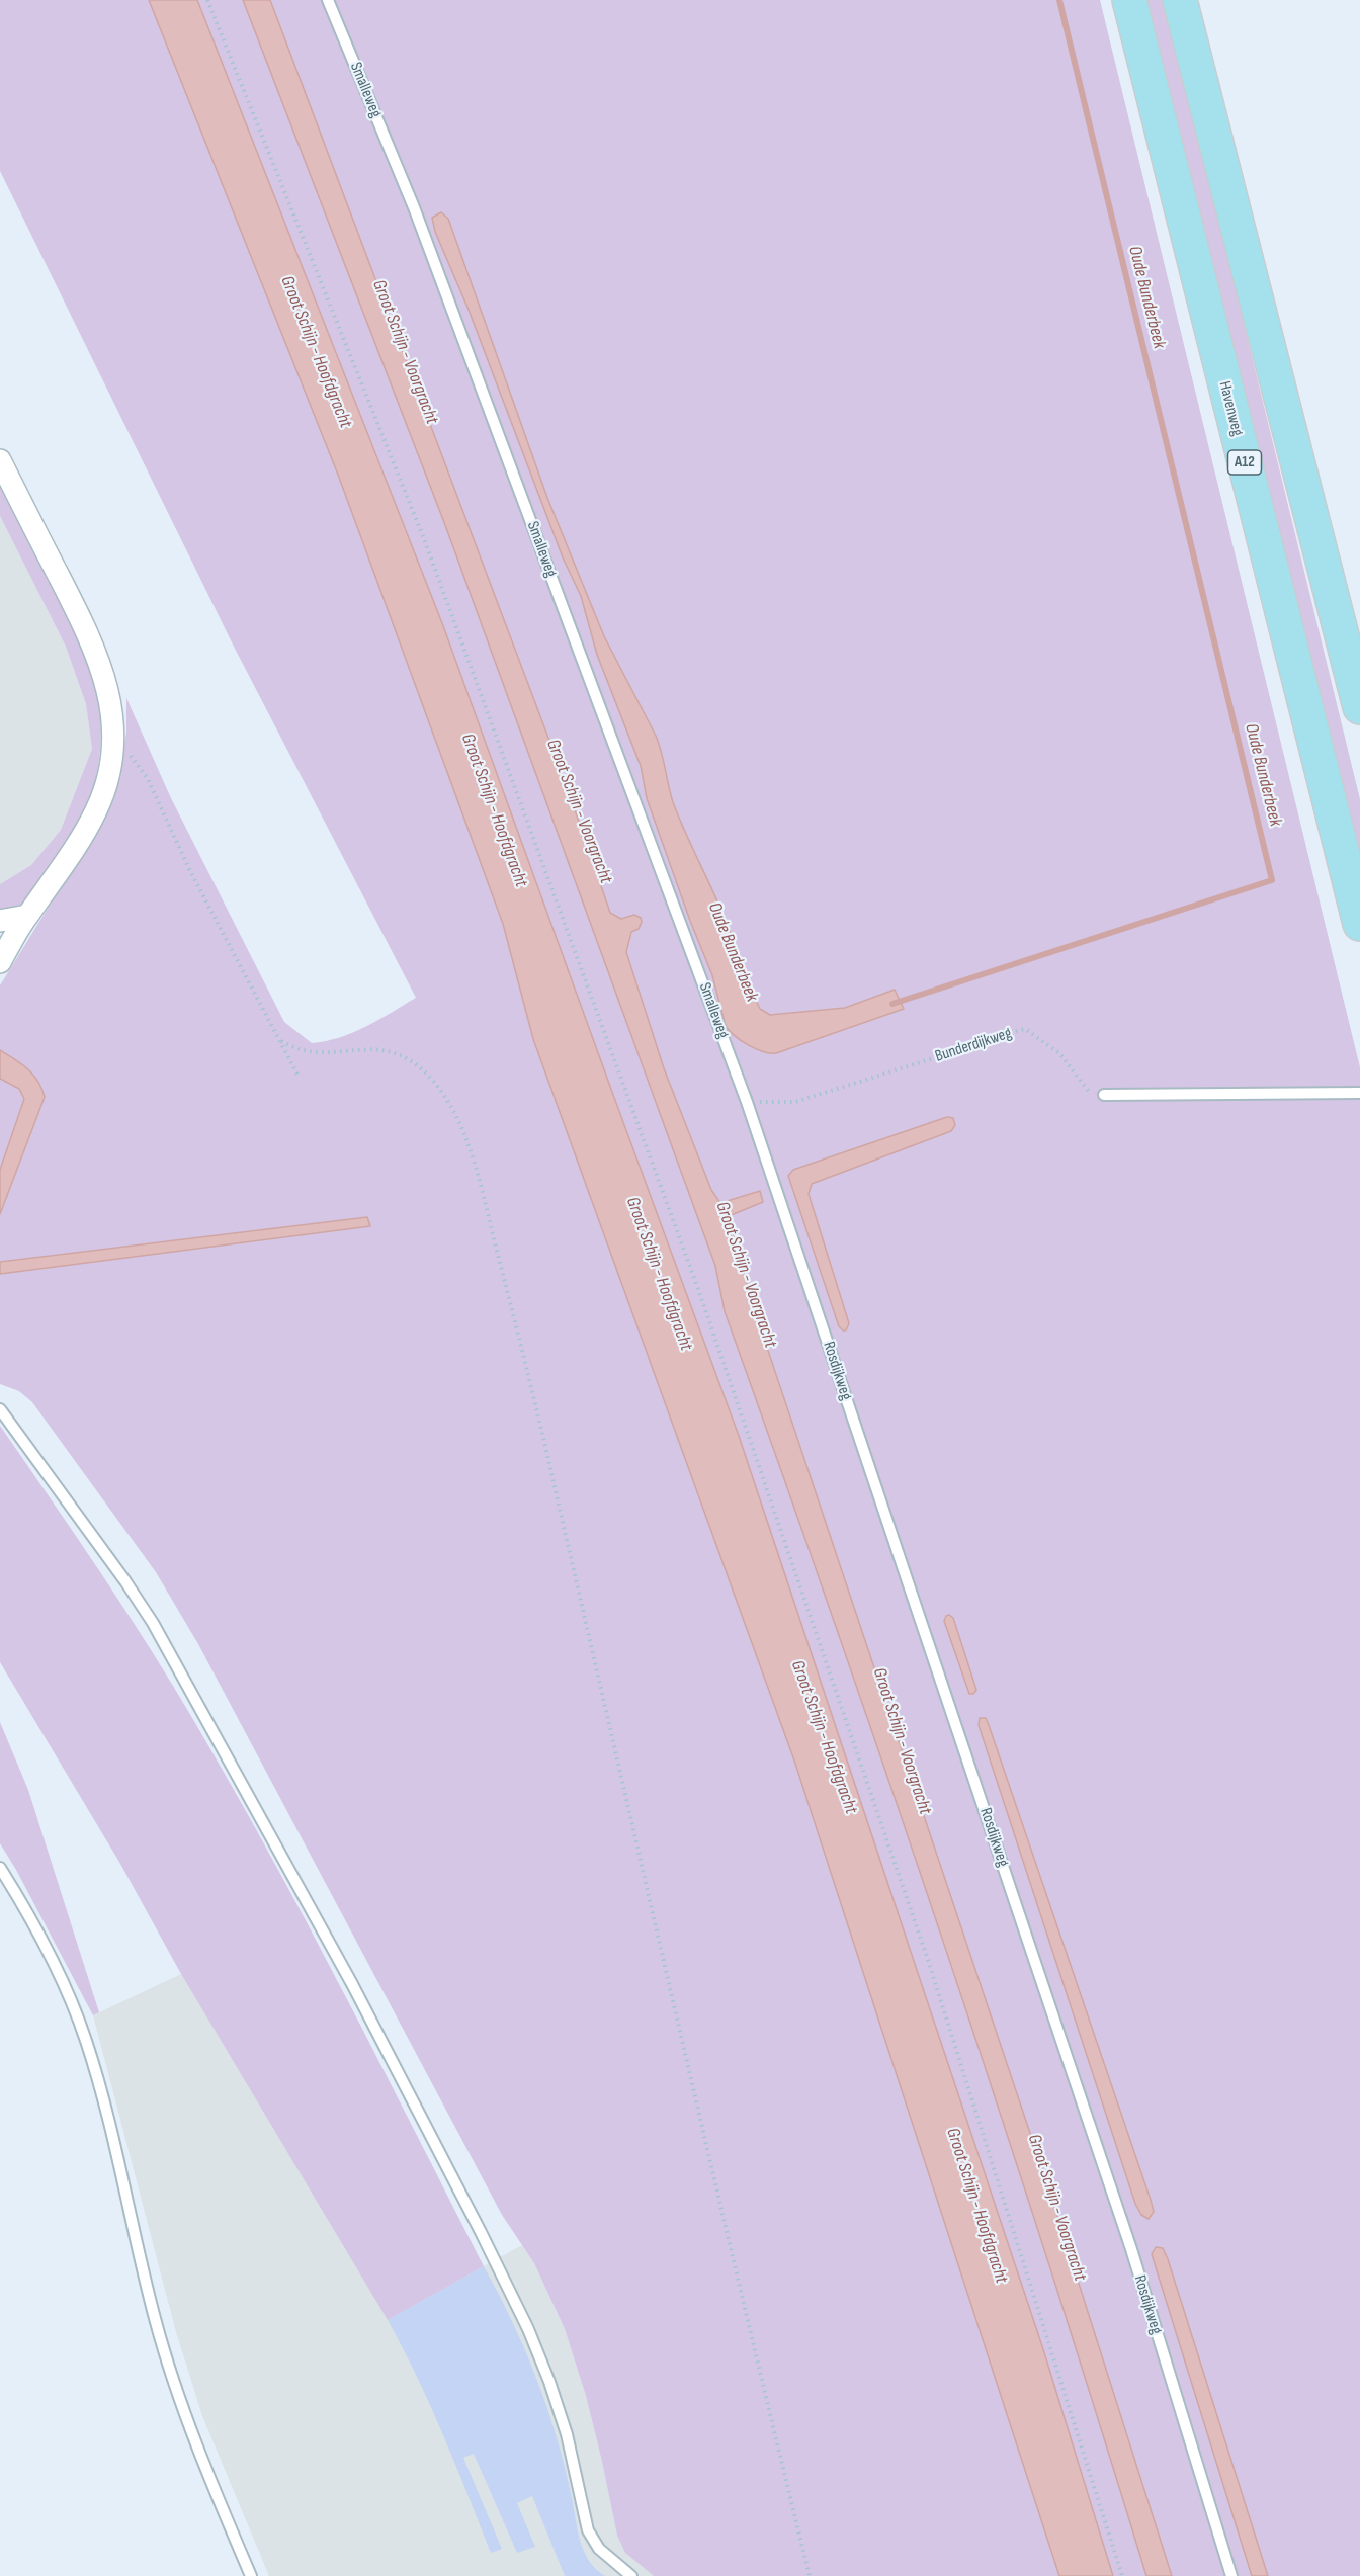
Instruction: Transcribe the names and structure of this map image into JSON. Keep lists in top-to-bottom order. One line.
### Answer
{"streets":{"highway":["Havenweg","A12"],"lane":["Smalleweg","Rosdijkweg"],"path":["Bunderdijkweg"]},"crossings":[["Smalleweg","Bunderdijkweg"],["Smalleweg","Rosdijkweg"],["Bunderdijkweg","Rosdijkweg"]],"water":["Oude Bunderbeek","Groot Schijn - Hoofdgracht","Groot Schijn - Voorgracht"]}
